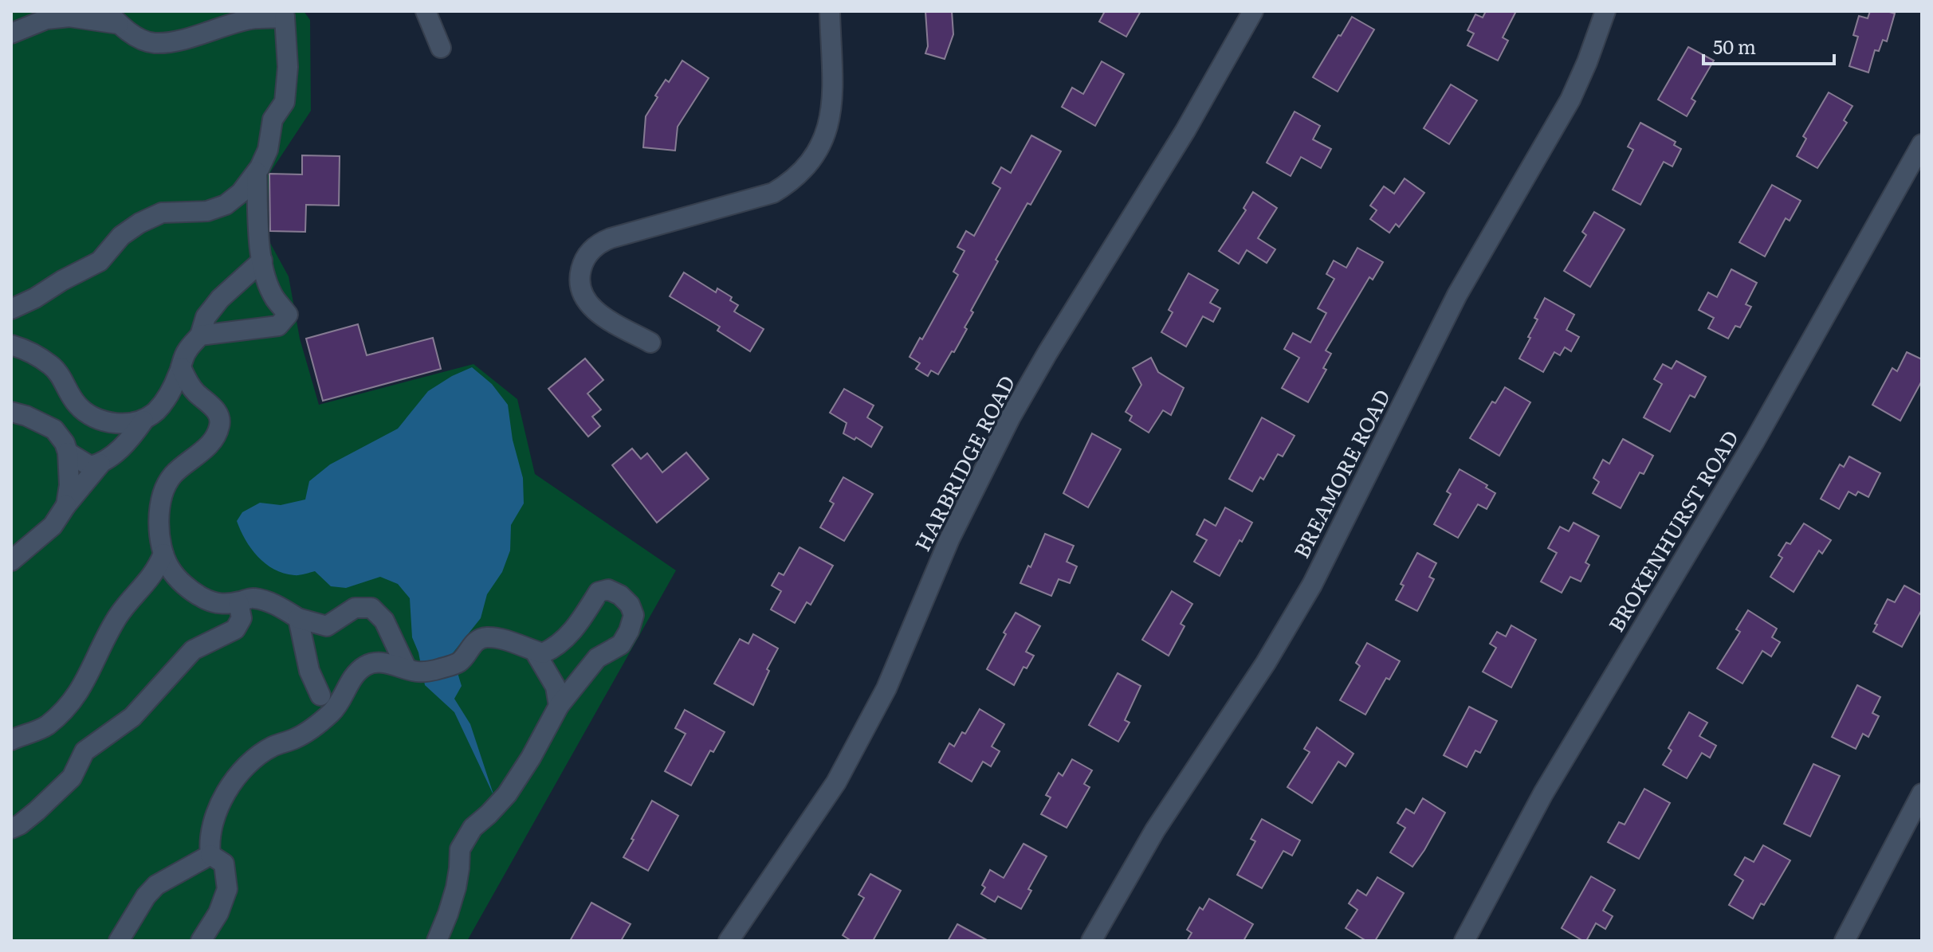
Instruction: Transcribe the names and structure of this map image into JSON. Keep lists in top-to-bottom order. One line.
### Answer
{"streets":{"street":["HARBRIDGE ROAD","BREAMORE ROAD","BROKENHURST ROAD"]},"scale_bar":"50 m"}
